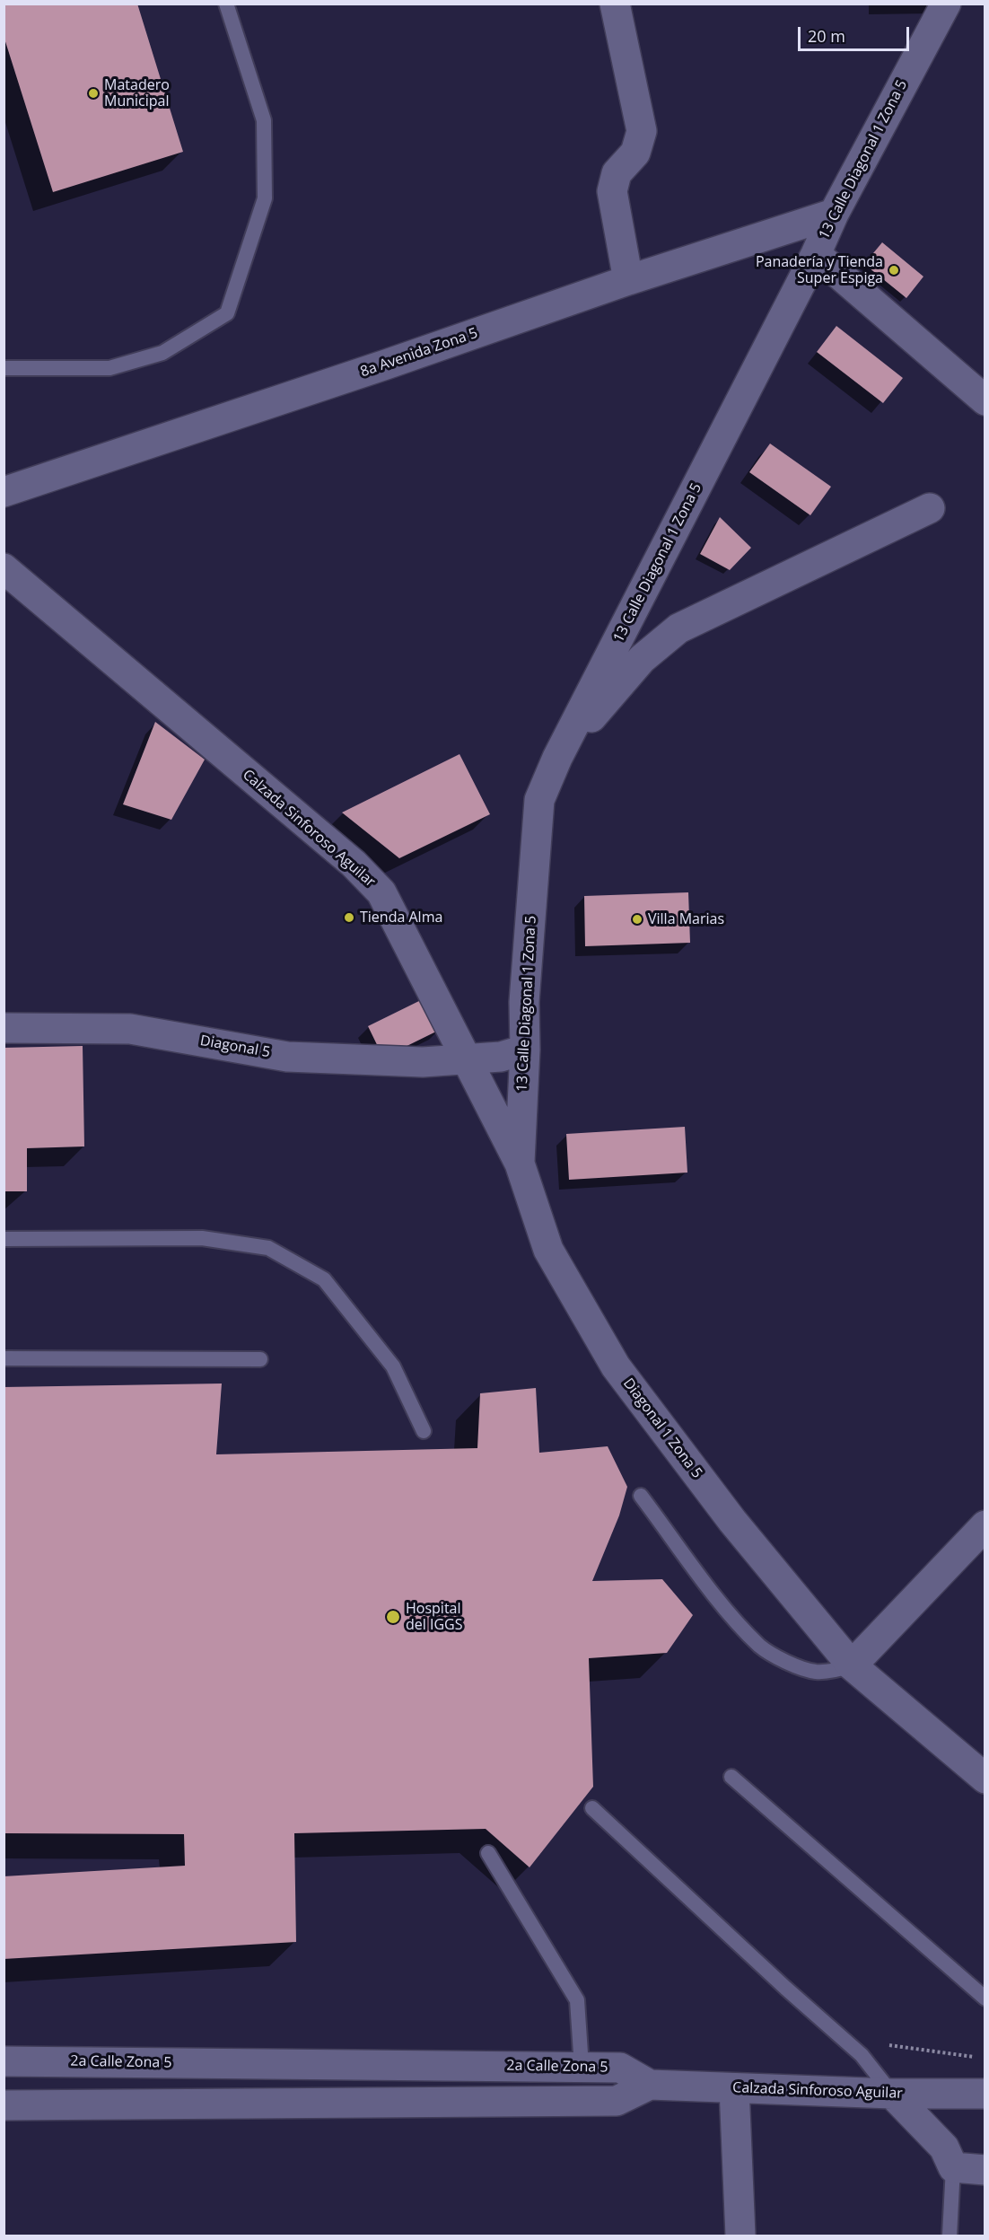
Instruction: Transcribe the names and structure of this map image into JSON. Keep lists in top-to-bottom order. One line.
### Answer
{"streets":{"street":["13 Calle Diagonal 1 Zona 5","8a Avenida Zona 5","Calzada Sinforoso Aguilar","Diagonal 5","Diagonal 1 Zona 5","2a Calle Zona 5"]},"crossings":[["13 Calle Diagonal 1 Zona 5","8a Avenida Zona 5"],["13 Calle Diagonal 1 Zona 5","Calzada Sinforoso Aguilar"],["13 Calle Diagonal 1 Zona 5","Diagonal 5"],["13 Calle Diagonal 1 Zona 5","Diagonal 1 Zona 5"],["Calzada Sinforoso Aguilar","Diagonal 5"],["Calzada Sinforoso Aguilar","Diagonal 1 Zona 5"],["Calzada Sinforoso Aguilar","2a Calle Zona 5"]],"places":["Matadero Municipal","Panadería y Tienda Super Espiga","Tienda Alma","Villa Marias","Hospital del IGGS"],"scale_bar":"20 m"}
